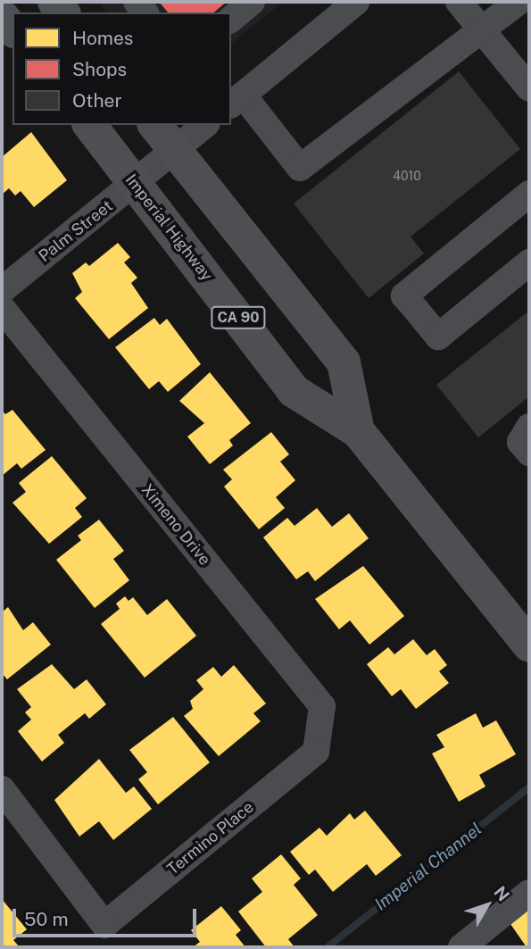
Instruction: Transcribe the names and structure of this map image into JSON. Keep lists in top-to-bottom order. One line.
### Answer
{"streets":{"main road":["Imperial Highway","CA 90"],"street":["Palm Street","Ximeno Drive","Termino Place"]},"crossings":[["Imperial Highway","Palm Street"],["Ximeno Drive","Termino Place"]],"water":["Imperial Channel"],"house_numbers":["4010"],"legend":["Homes","Shops","Other"],"scale_bar":"50 m","north":"top right"}
